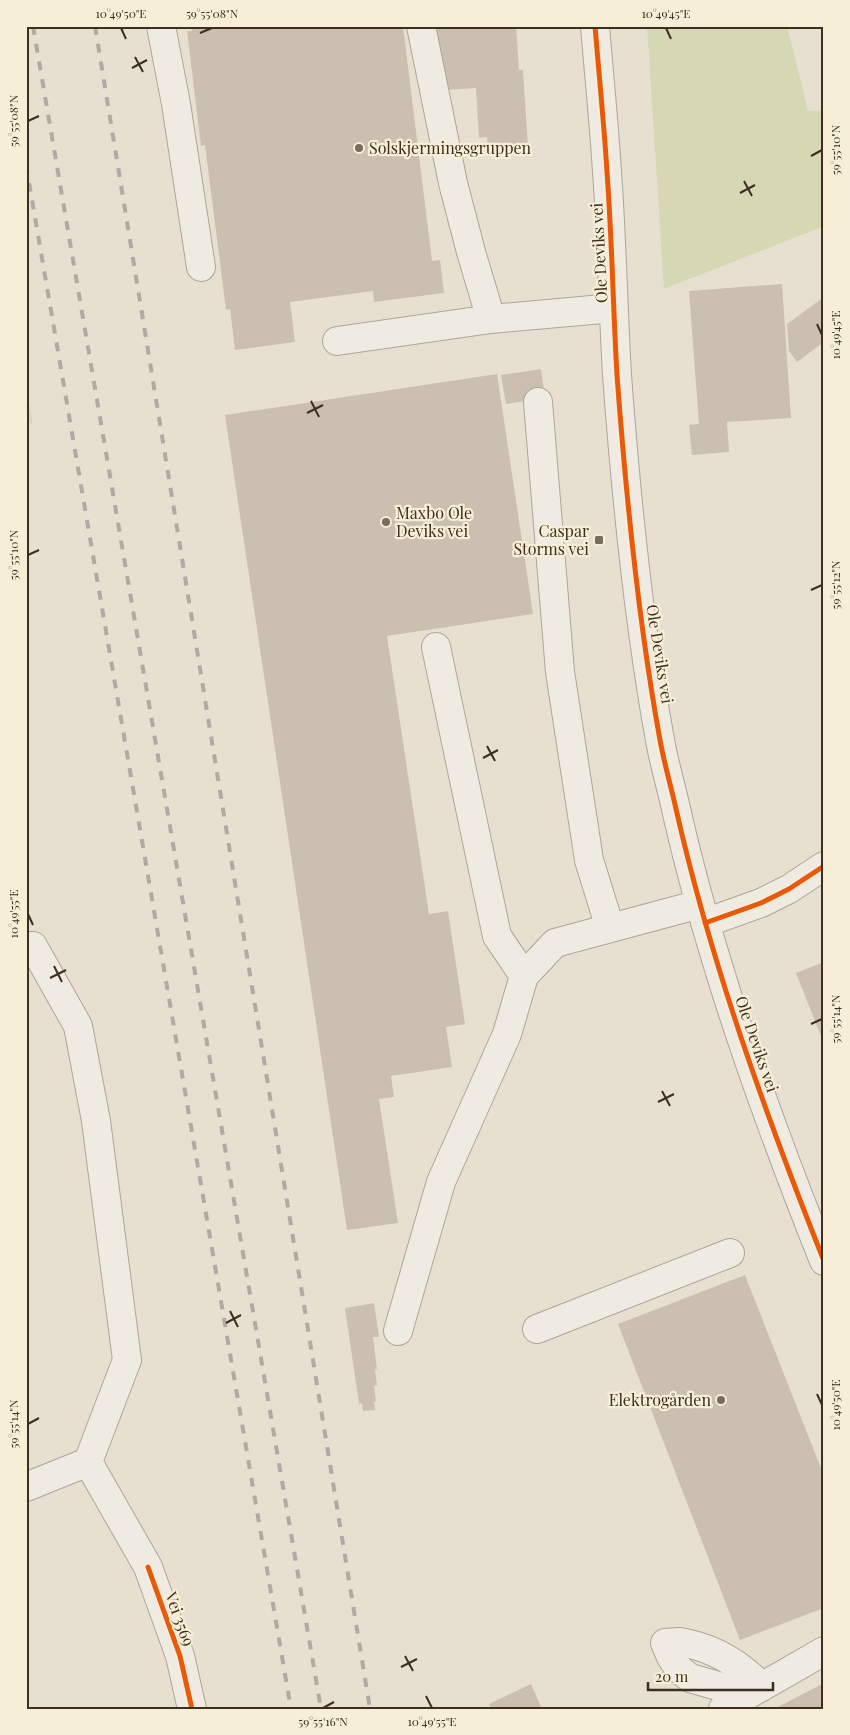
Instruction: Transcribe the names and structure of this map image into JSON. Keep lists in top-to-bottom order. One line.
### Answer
{"streets":{"street":["Ole Deviks vei","Vei 3569"]},"places":{"other":["Solskjermingsgruppen","Maxbo Ole Deviks vei","Elektrogården"],"transit":["Caspar Storms vei"]},"scale_bar":"20 m","coordinates":["10°49'50\"E","59°55'08\"N","10°49'45\"E","59°55'10\"N","59°55'12\"N","10°49'55\"E","59°55'14\"N","59°55'16\"N"]}
